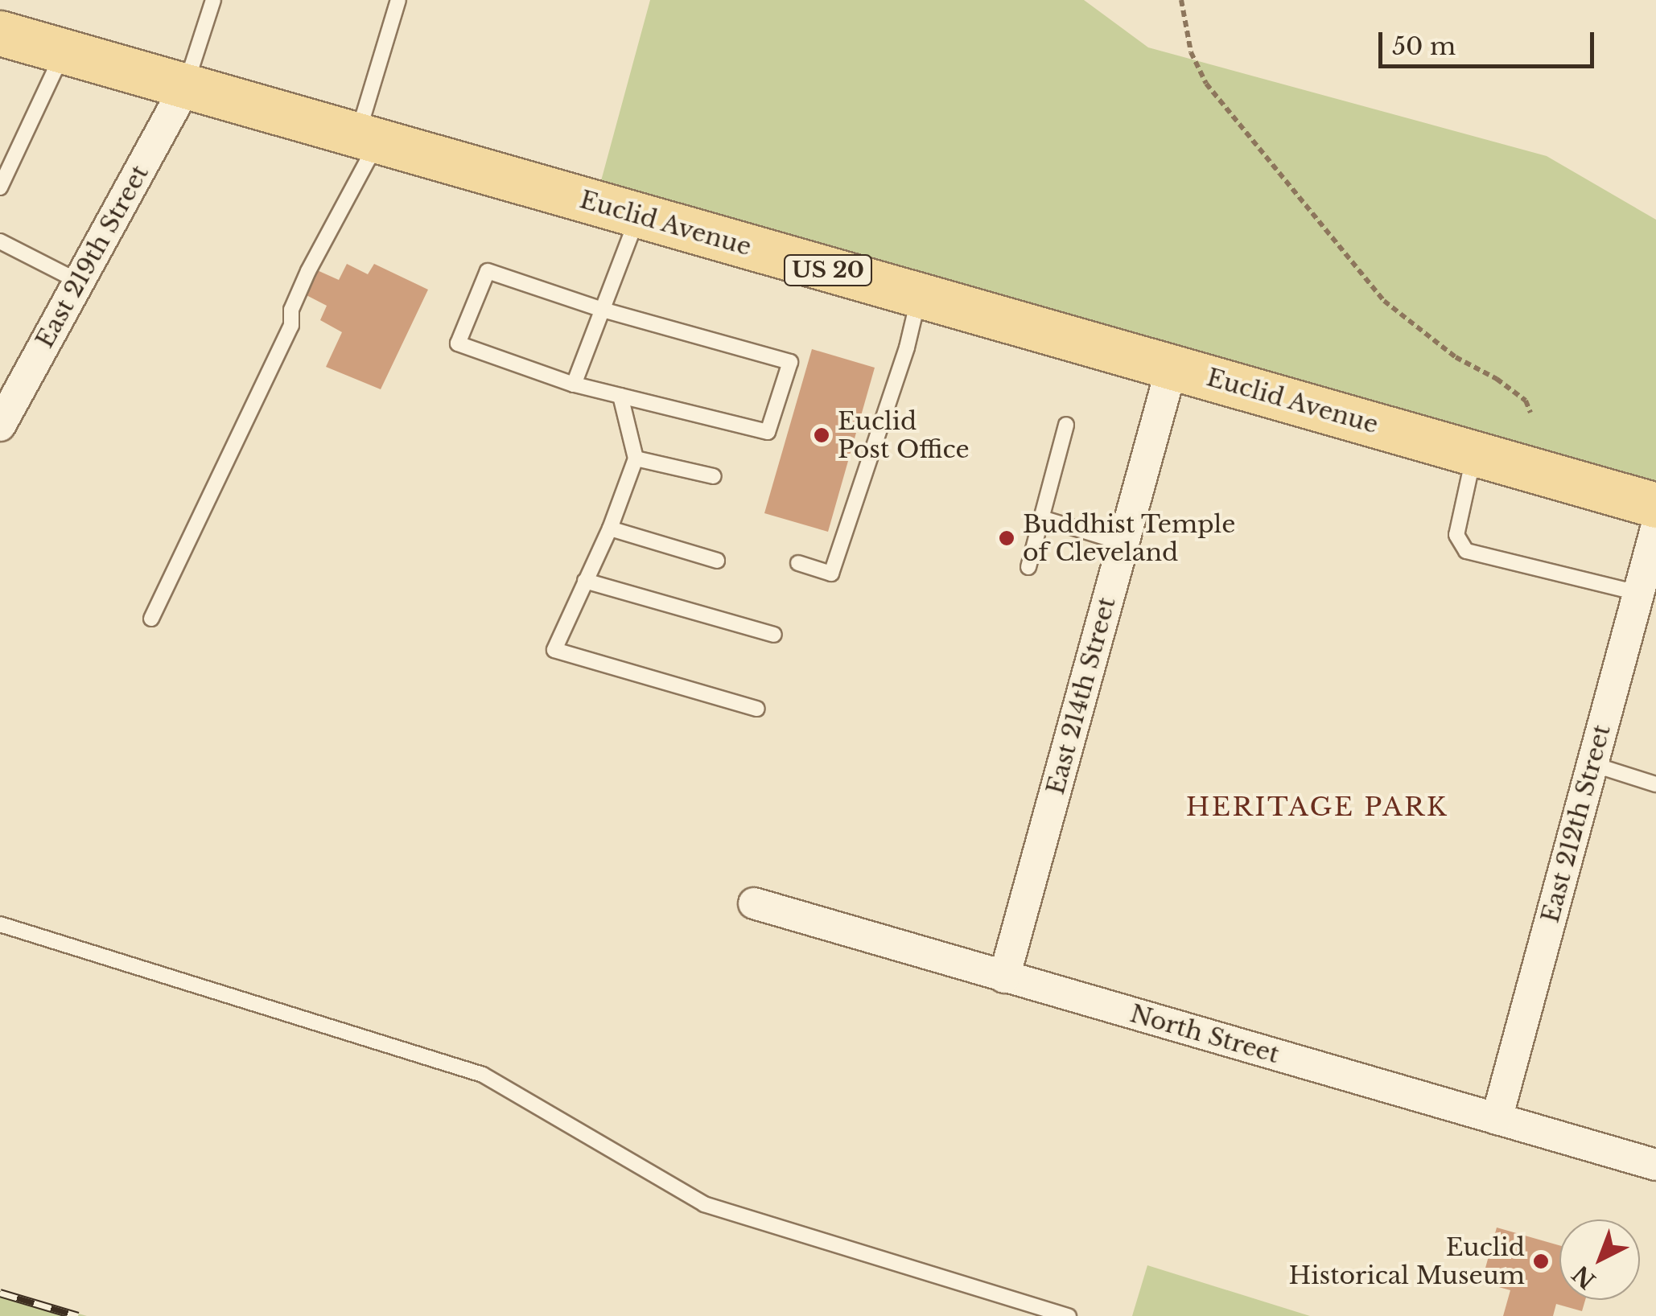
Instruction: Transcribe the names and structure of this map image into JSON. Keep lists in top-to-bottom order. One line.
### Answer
{"streets":{"main road":["Euclid Avenue","US 20"],"street":["East 219th Street","East 214th Street","East 212th Street","North Street"]},"crossings":[["Euclid Avenue","East 219th Street"],["Euclid Avenue","East 214th Street"],["East 214th Street","North Street"],["East 212th Street","North Street"]],"districts":["HERITAGE PARK"],"places":["Euclid Post Office","Buddhist Temple of Cleveland","Euclid Historical Museum"],"scale_bar":"50 m","north":"bottom left"}
